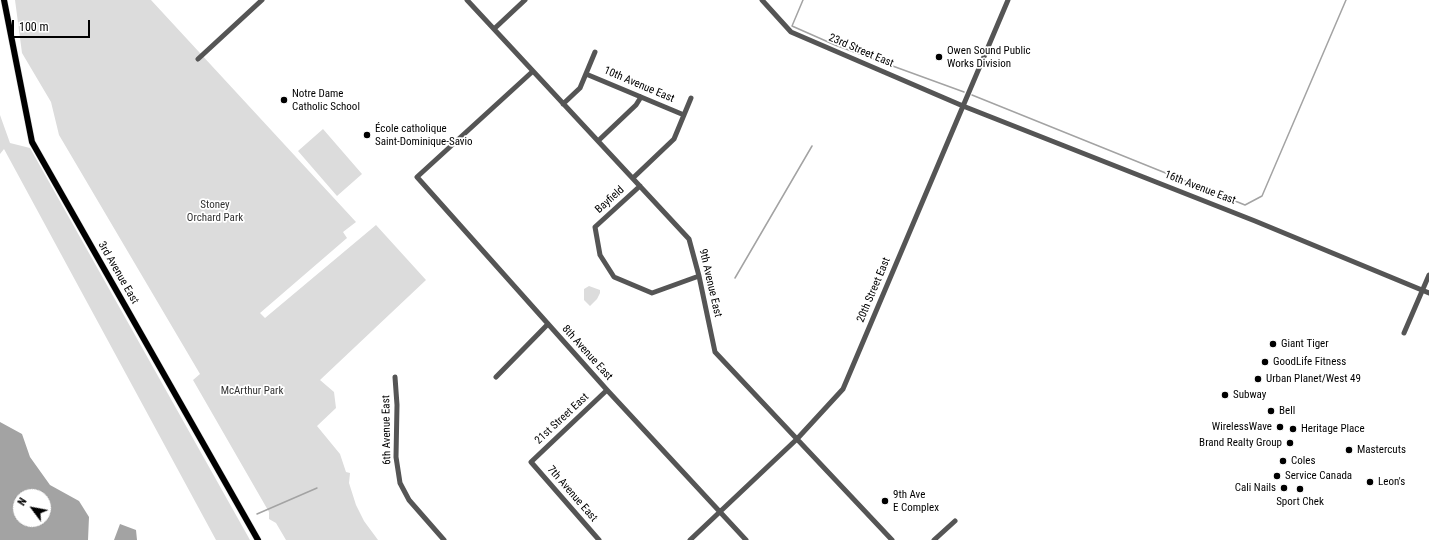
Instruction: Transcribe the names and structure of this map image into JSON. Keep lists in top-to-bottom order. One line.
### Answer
{"streets":{"main road":["3rd Avenue East"],"street":["23rd Street East","10th Avenue East","16th Avenue East","Bayfield","9th Avenue East","20th Street East","8th Avenue East","21st Street East","6th Avenue East","7th Avenue East"]},"crossings":[["23rd Street East","16th Avenue East"],["23rd Street East","20th Street East"],["16th Avenue East","20th Street East"],["Bayfield","9th Avenue East"],["9th Avenue East","20th Street East"],["9th Avenue East","8th Avenue East"],["20th Street East","8th Avenue East"],["8th Avenue East","21st Street East"],["21st Street East","7th Avenue East"]],"parks":["Stoney Orchard Park","McArthur Park"],"places":["Owen Sound Public Works Division","Notre Dame Catholic School","École catholique Saint-Dominique-Savio","Giant Tiger","GoodLife Fitness","Urban Planet/West 49","Subway","Bell","WirelessWave","Heritage Place","Brand Realty Group","Mastercuts","Coles","Service Canada","Leon's","Cali Nails","Sport Chek","9th Ave E Complex"],"scale_bar":"100 m","north":"top left"}
